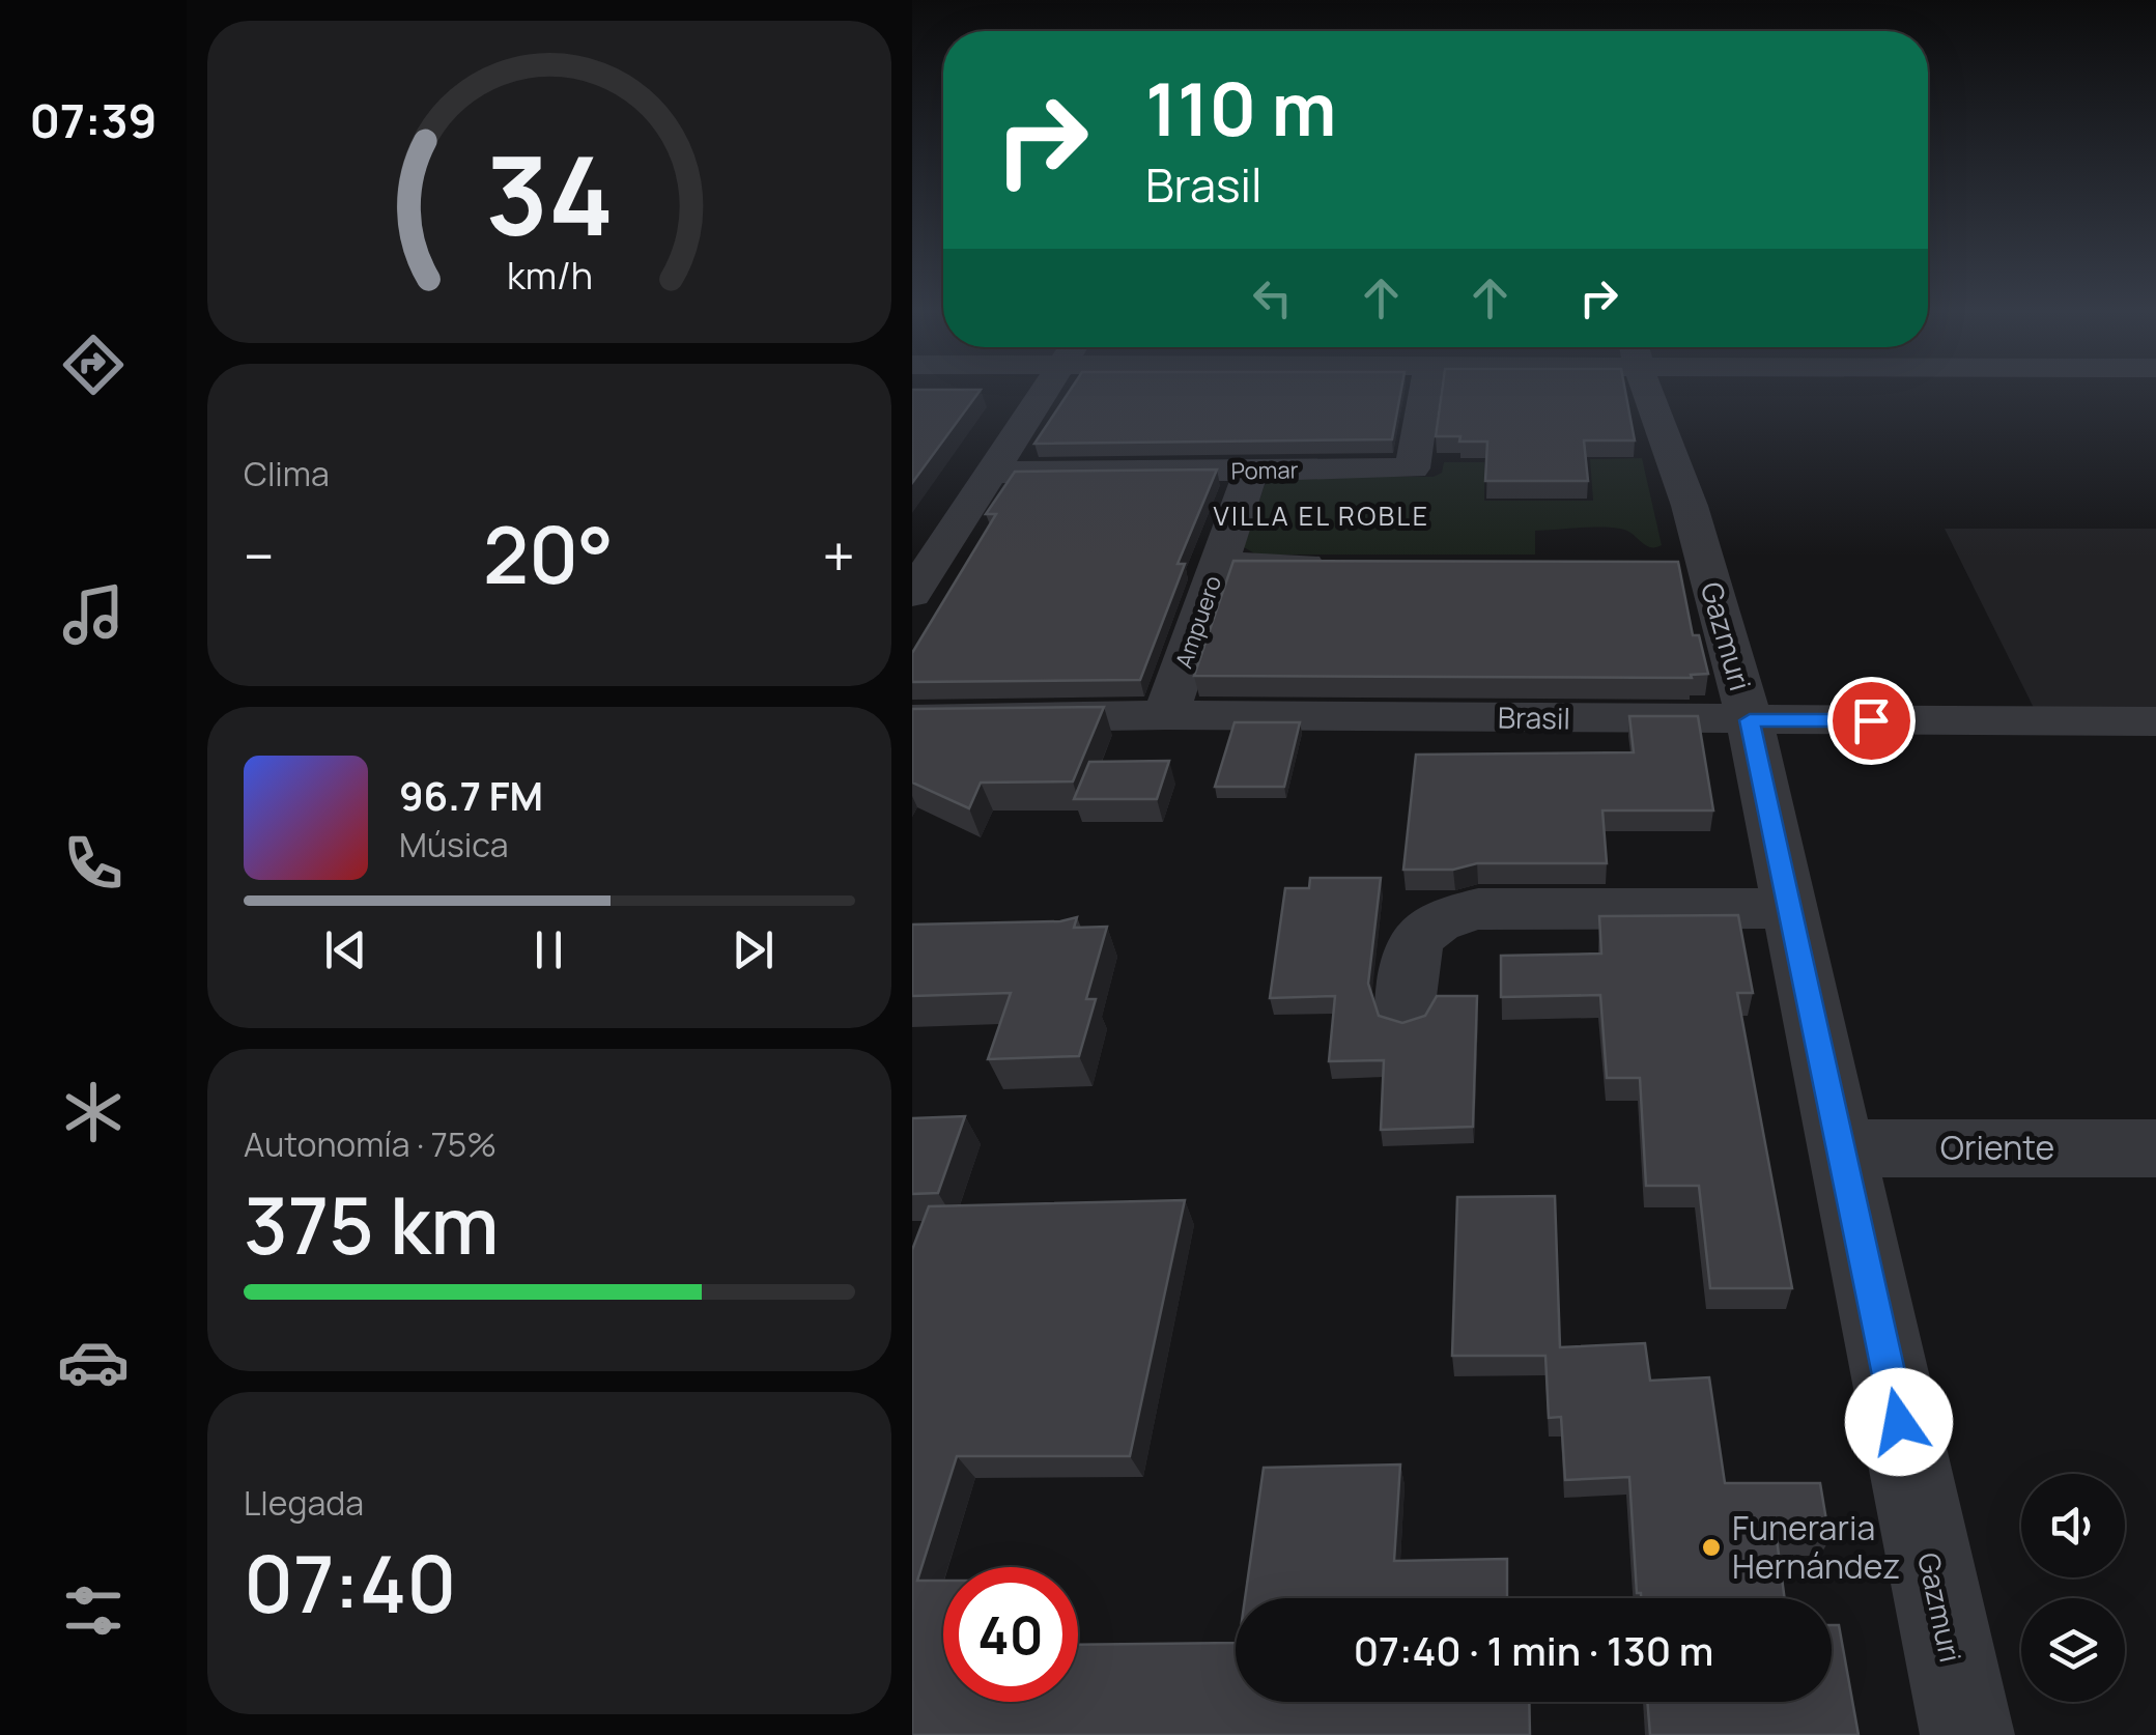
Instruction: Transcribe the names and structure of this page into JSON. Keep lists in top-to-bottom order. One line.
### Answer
{"streets":{"street":["Pomar","Ampuero","Gazmuri","Brasil","Oriente"]},"crossings":[["Pomar","Ampuero"],["Ampuero","Brasil"],["Gazmuri","Brasil"],["Gazmuri","Oriente"]],"districts":["VILLA EL ROBLE"],"places":["Funeraria Hernández"],"page":{"tabs":"07:39","turn":["110 m","Brasil"],"tile":["Clima",["Autonomía · 75%","375 km"],["Llegada","07:40"]],"heat":["−","20°","+"],"song":["96.7 FM","Música"],"limit":"40","trip":"07:40 · 1 min · 130 m","gauge":["34","km/h"]}}
